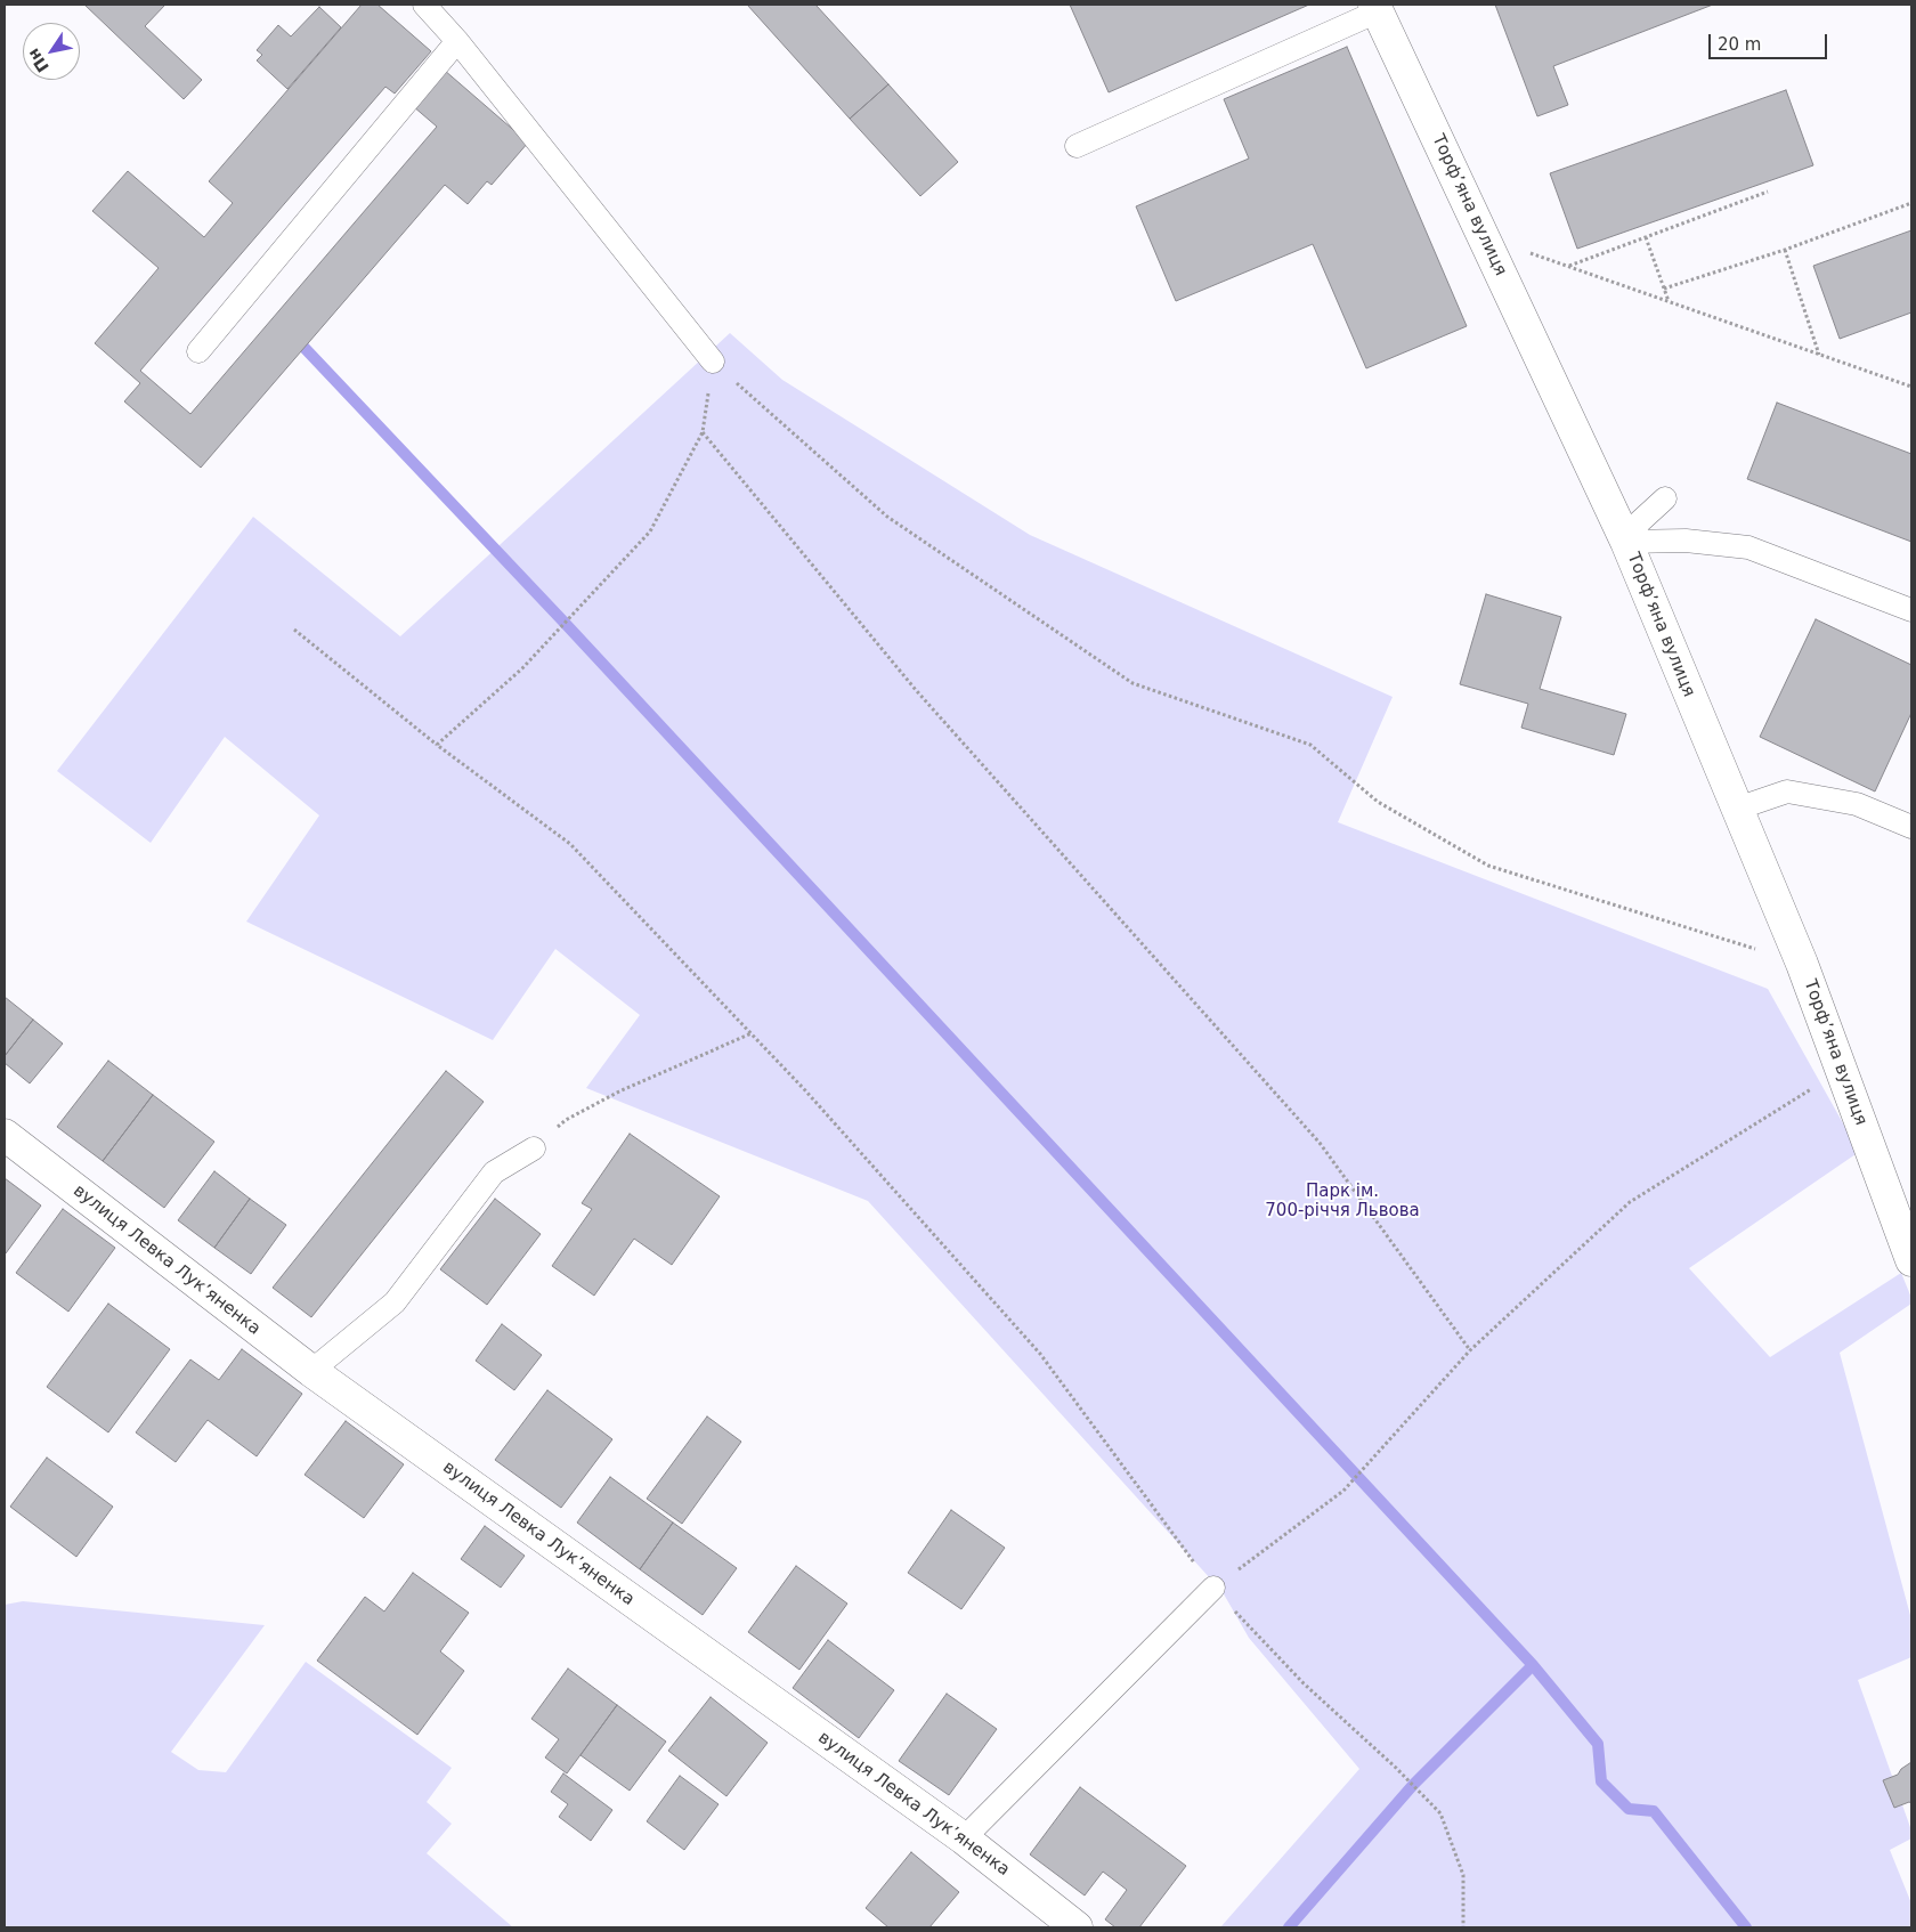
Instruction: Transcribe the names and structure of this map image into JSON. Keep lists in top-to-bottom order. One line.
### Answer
{"streets":{"street":["Торфʼяна вулиця","вулиця Левка Лукʼяненка"]},"parks":["Парк ім. 700-річчя Львова"],"scale_bar":"20 m","north":"bottom left"}
